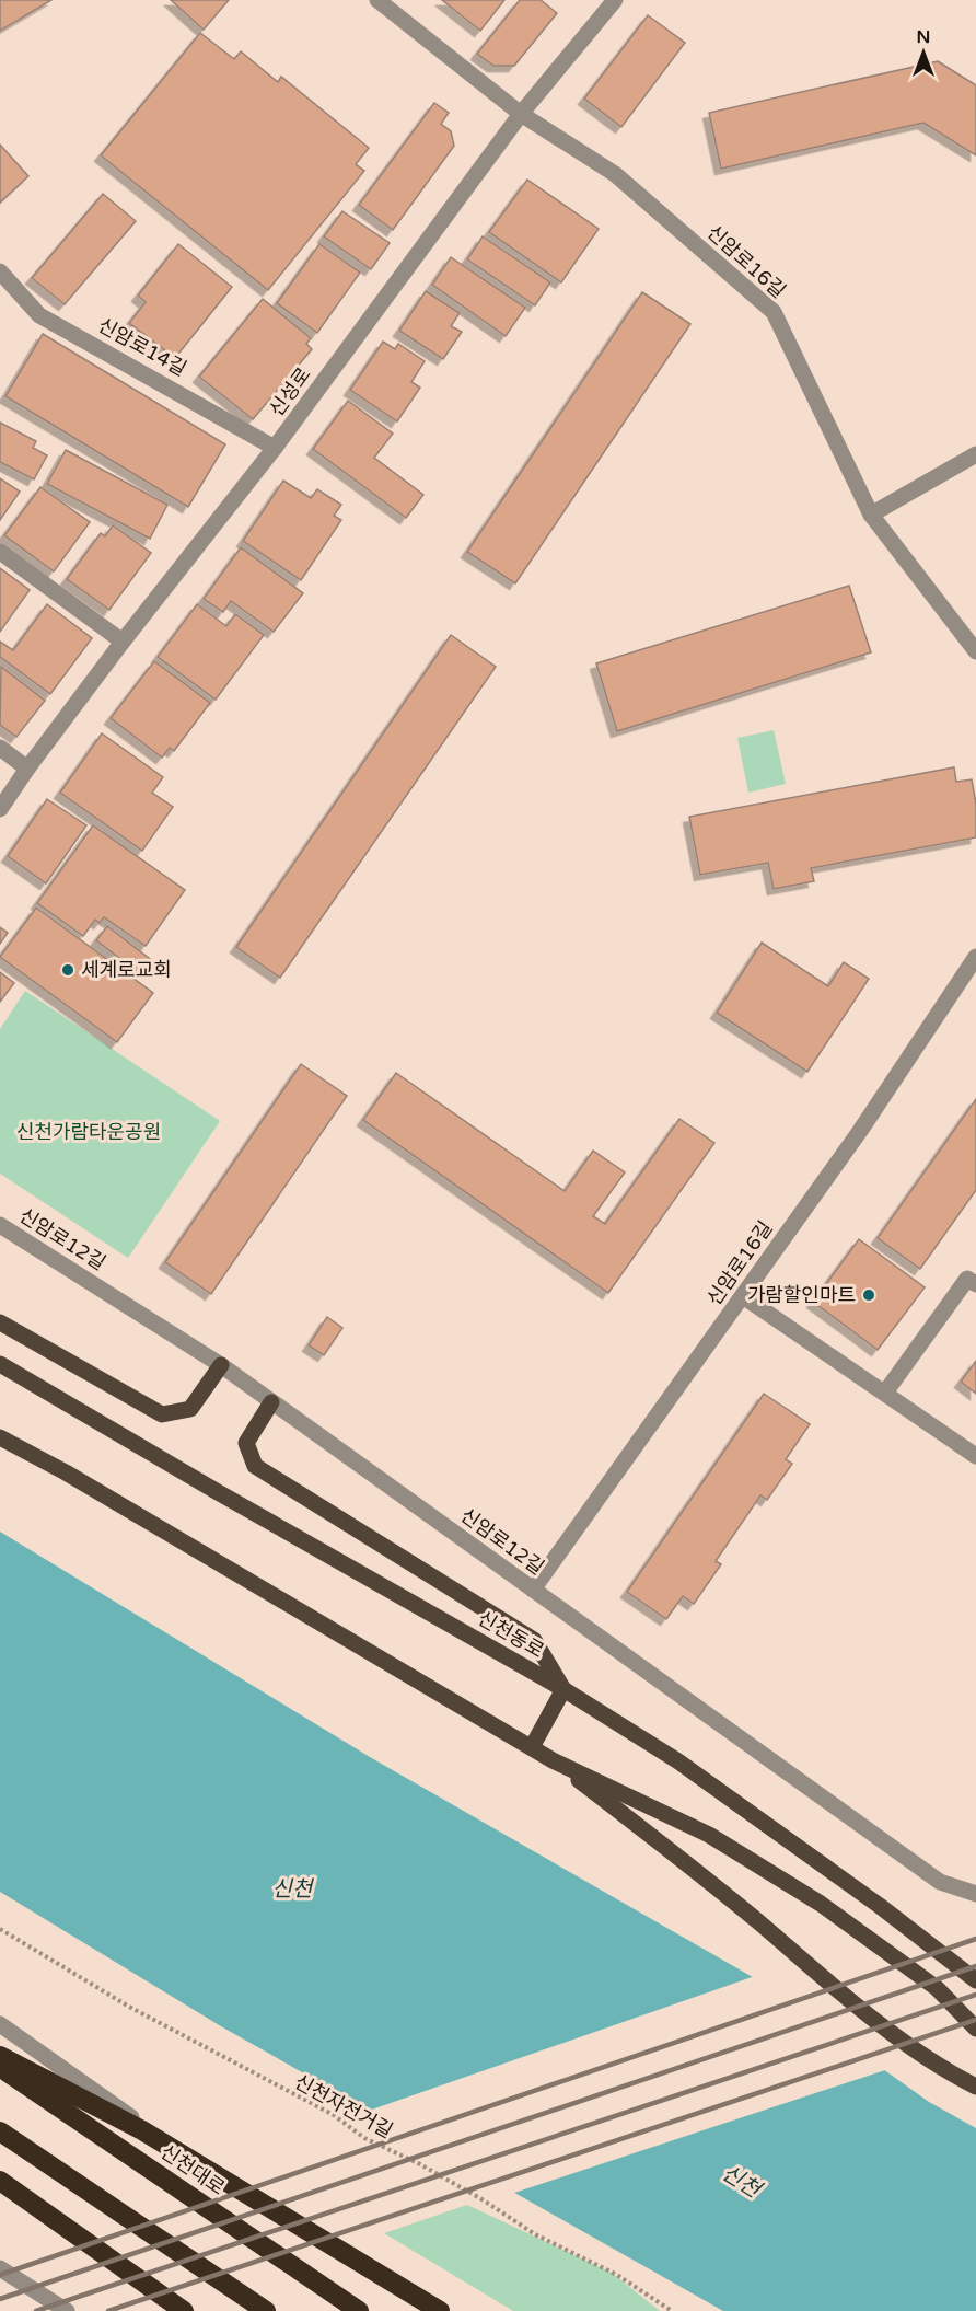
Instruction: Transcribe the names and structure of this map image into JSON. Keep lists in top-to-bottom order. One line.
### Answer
{"streets":{"highway":["신천대로"],"main road":["신천동로"],"street":["신암로16길","신암로14길","신성로","신암로12길"],"path":["신천자전거길"]},"crossings":[["신암로16길","신성로"],["신암로16길","신암로12길"],["신암로14길","신성로"]],"water":["신천"],"parks":["신천가람타운공원"],"places":["세계로교회","가람할인마트"],"north":"top"}
